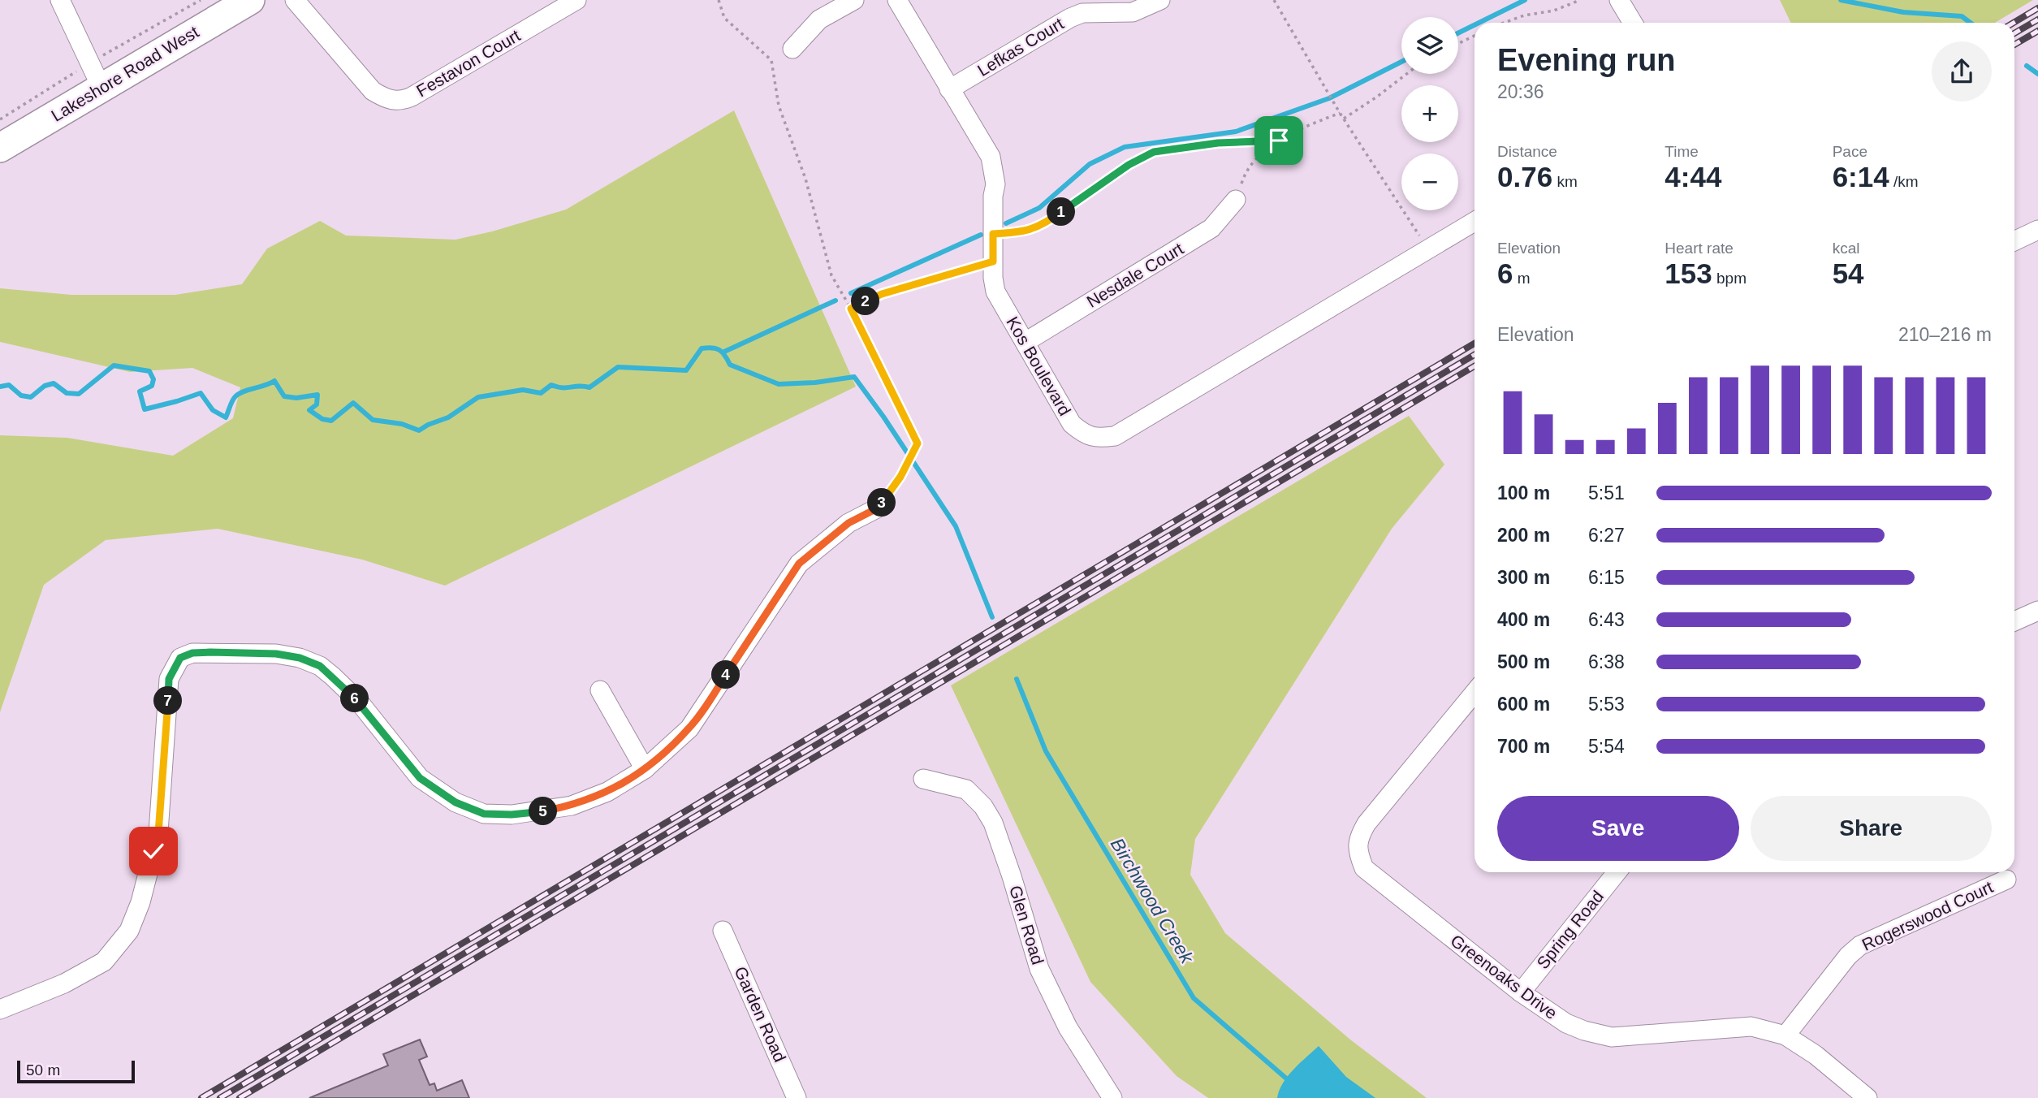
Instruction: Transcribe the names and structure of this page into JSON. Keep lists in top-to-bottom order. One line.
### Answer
{"streets":{"main road":["Lakeshore Road West"],"street":["Lefkas Court","Festavon Court","Nesdale Court","Kos Boulevard","Rogerswood Court","Glen Road","Spring Road","Greenoaks Drive","Garden Road"]},"crossings":[["Lefkas Court","Kos Boulevard"],["Nesdale Court","Kos Boulevard"],["Rogerswood Court","Greenoaks Drive"],["Spring Road","Greenoaks Drive"]],"water":["Birchwood Creek"],"scale_bar":"50 m","page":{"map_buttons":["+","−"],"heading":["Evening run","20:36"],"stats":[["Distance","0.76 km"],["Time","4:44"],["Pace","6:14 /km"],["Elevation","6 m"],["Heart rate","153 bpm"],["kcal","54"]],"pins":["1","2","3","4","6","7","5"],"chart":["Elevation","210–216 m"],"list":[{"name":"100 m","note":"5:51"},{"name":"200 m","note":"6:27"},{"name":"300 m","note":"6:15"},{"name":"400 m","note":"6:43"},{"name":"500 m","note":"6:38"},{"name":"600 m","note":"5:53"},{"name":"700 m","note":"5:54"}],"buttons":["Save","Share"],"scale":"50 m"}}
